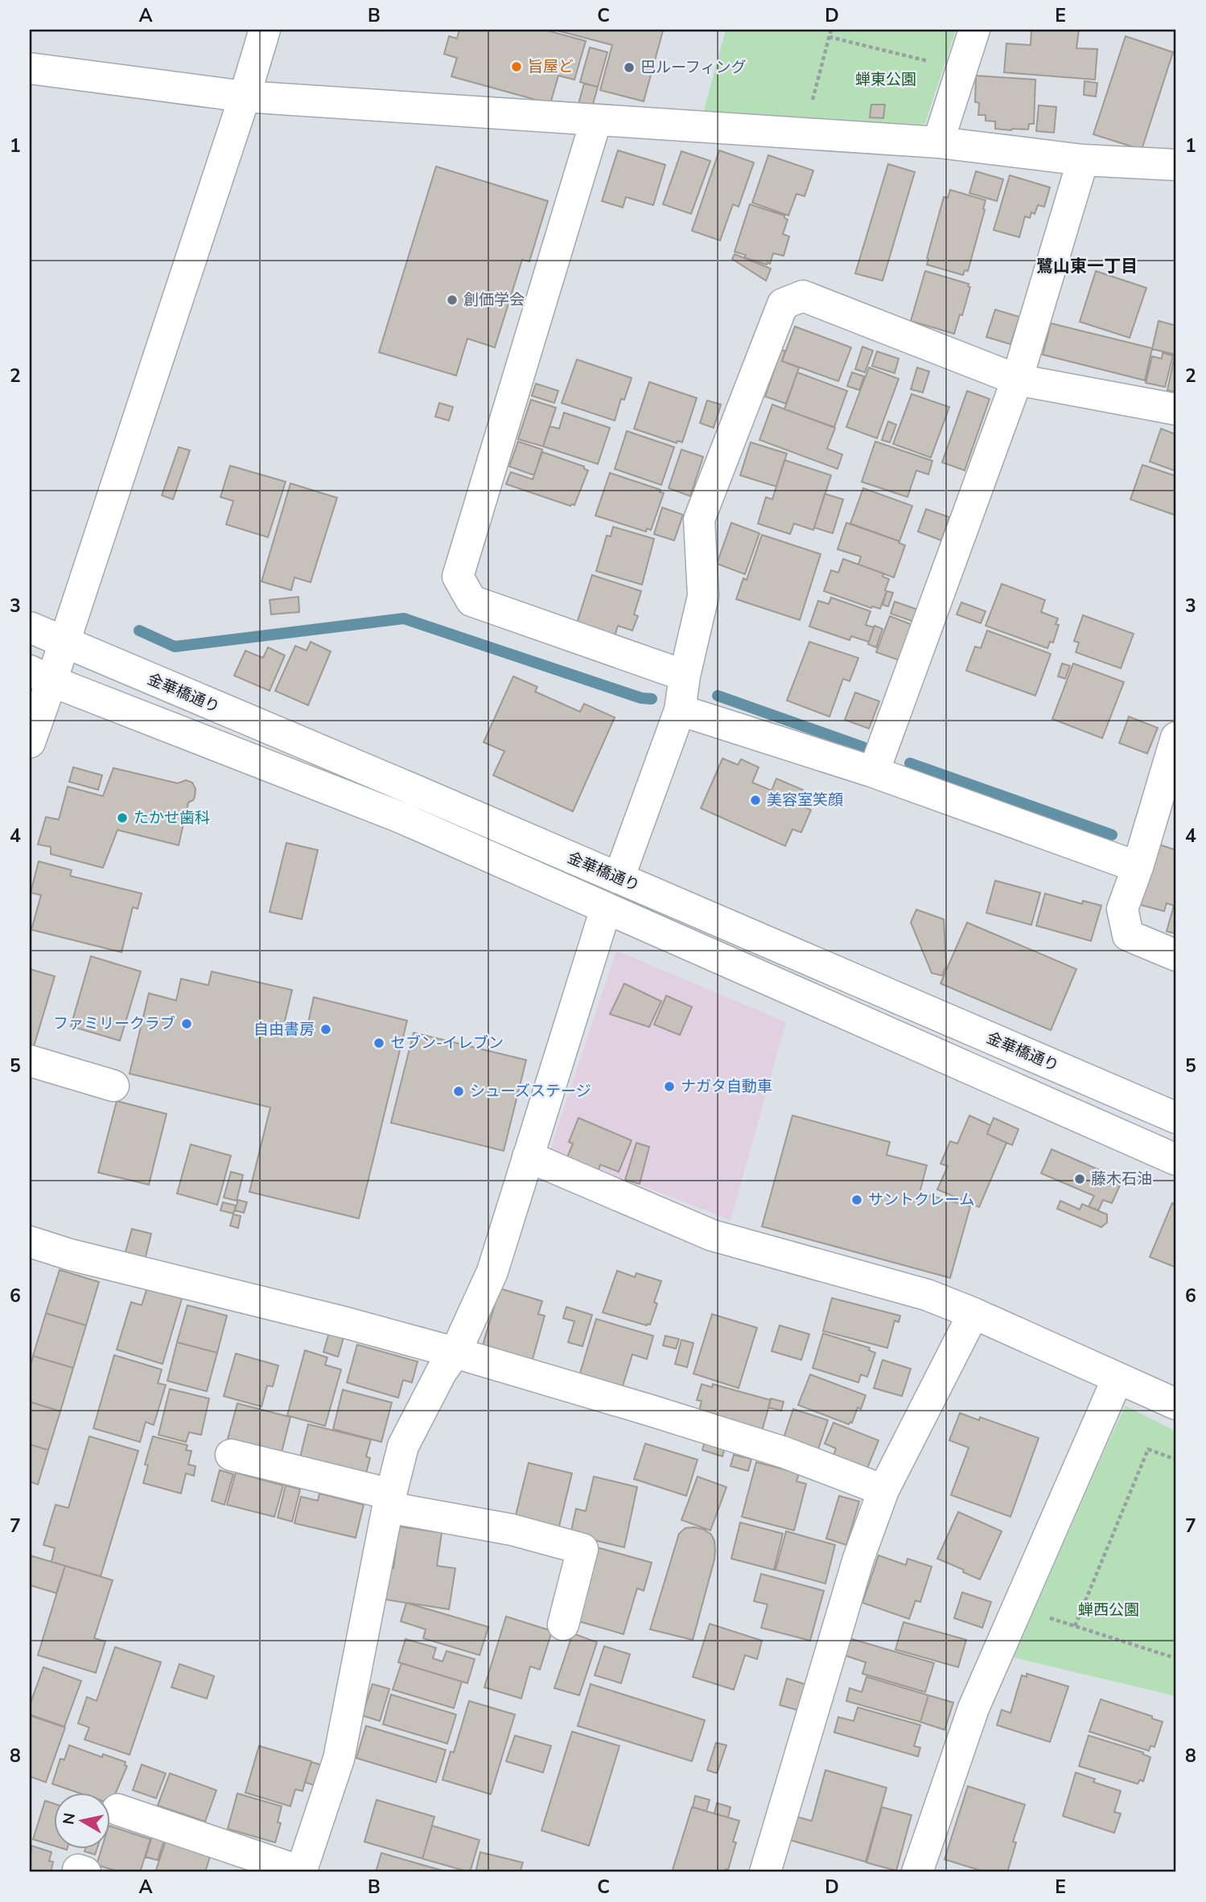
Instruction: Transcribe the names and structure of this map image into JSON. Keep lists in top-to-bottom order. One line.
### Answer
{"streets":{"street":["金華橋通り"]},"districts":["鷺山東一丁目"],"parks":["蝉東公園","蝉西公園"],"places":["旨屋ど","巴ルーフィング","創価学会","美容室笑顔","たかせ歯科","ファミリークラブ","自由書房","セブン-イレブン","ナガタ自動車","シューズステージ","藤木石油","サントクレーム"],"north":"left","grid":{"columns":["A","B","C","D","E"],"rows":["1","2","3","4","5","6","7","8"]}}
